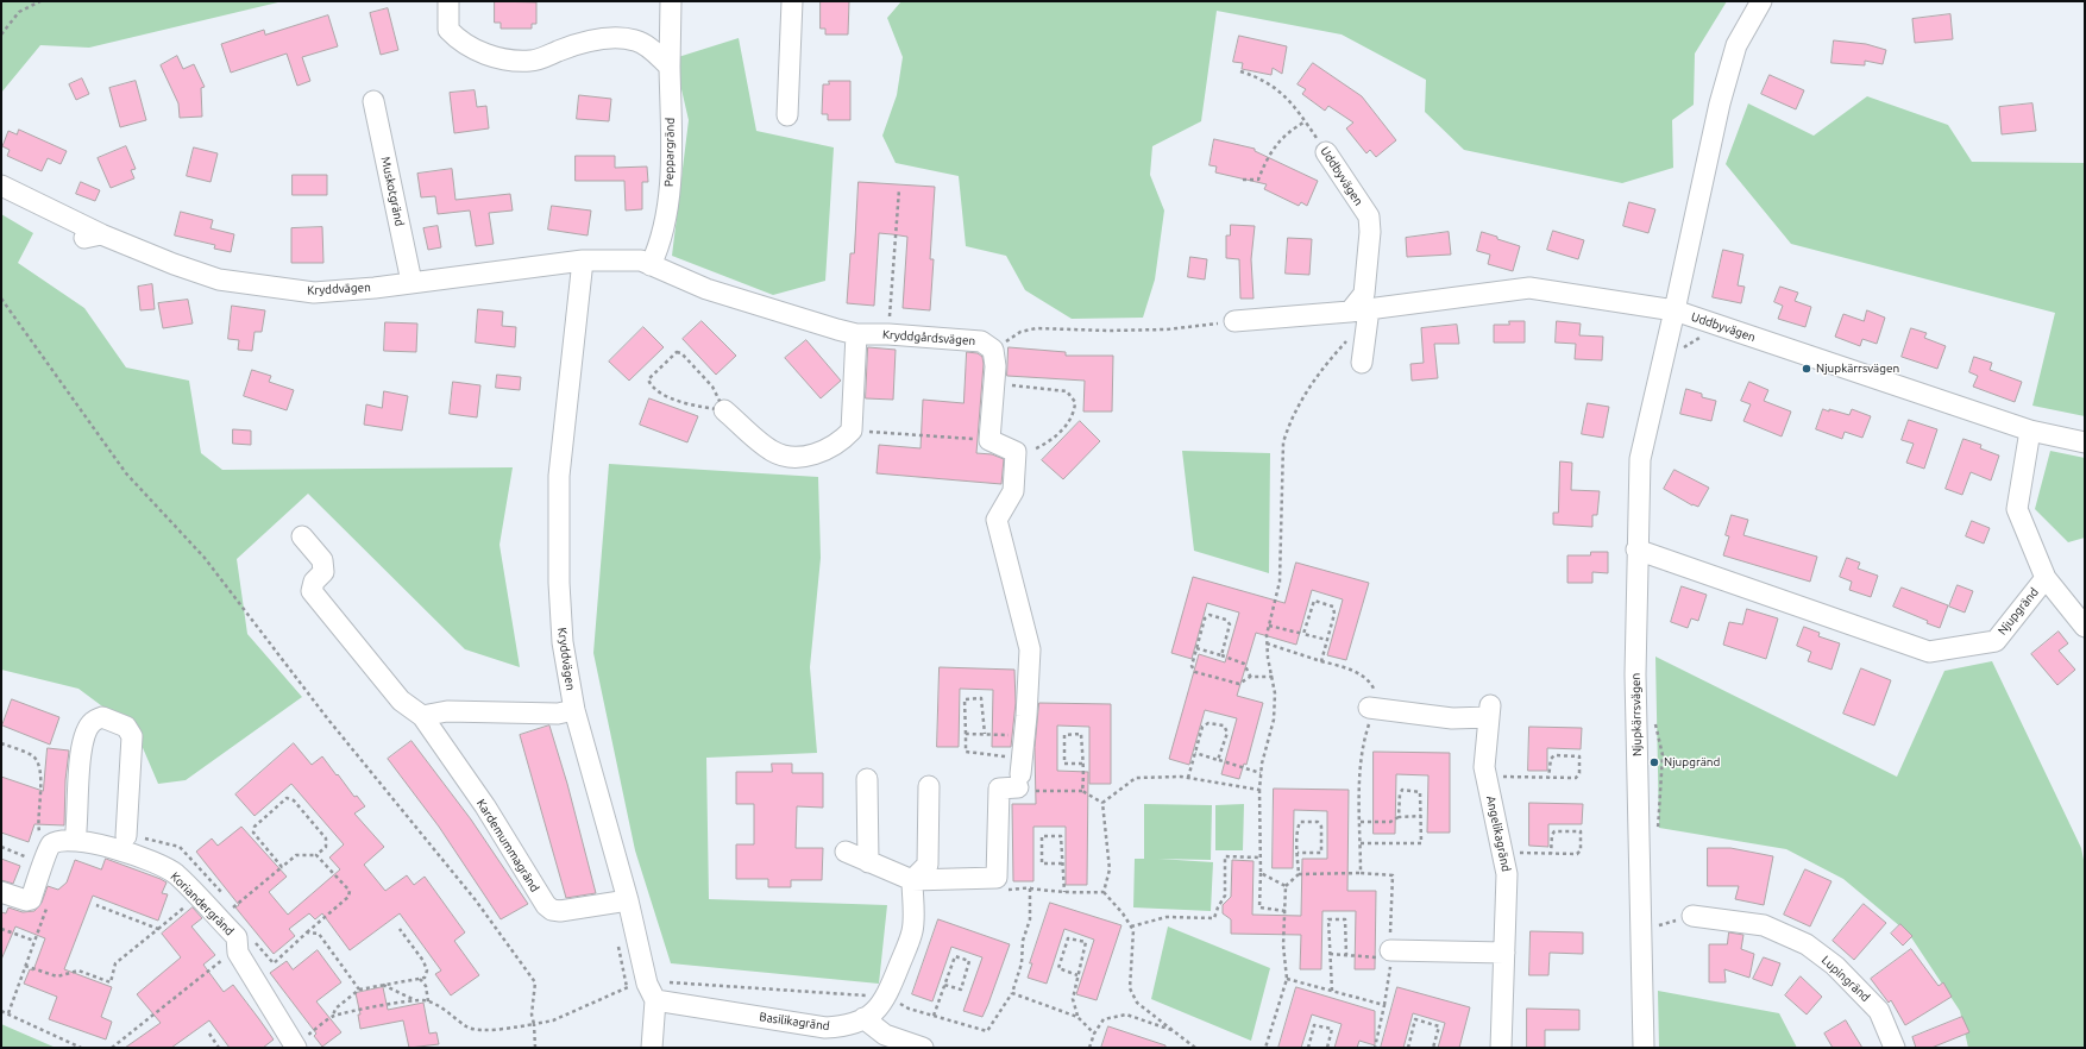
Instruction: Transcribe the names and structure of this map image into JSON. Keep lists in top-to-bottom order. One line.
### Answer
{"streets":{"street":["Peppargränd","Uddbyvägen","Muskotgränd","Kryddvägen","Kryddgårdsvägen","Njupgränd","Njupkärrsvägen","Angelikagränd","Kardemummagränd","Koriandergränd","Lupingränd","Basilikagränd"]},"crossings":[["Peppargränd","Kryddvägen"],["Peppargränd","Kryddgårdsvägen"],["Uddbyvägen","Njupkärrsvägen"],["Muskotgränd","Kryddvägen"],["Kryddvägen","Kryddgårdsvägen"],["Kryddvägen","Kardemummagränd"],["Kryddvägen","Basilikagränd"],["Njupgränd","Njupkärrsvägen"]],"places":["Njupkärrsvägen","Njupgränd"]}
